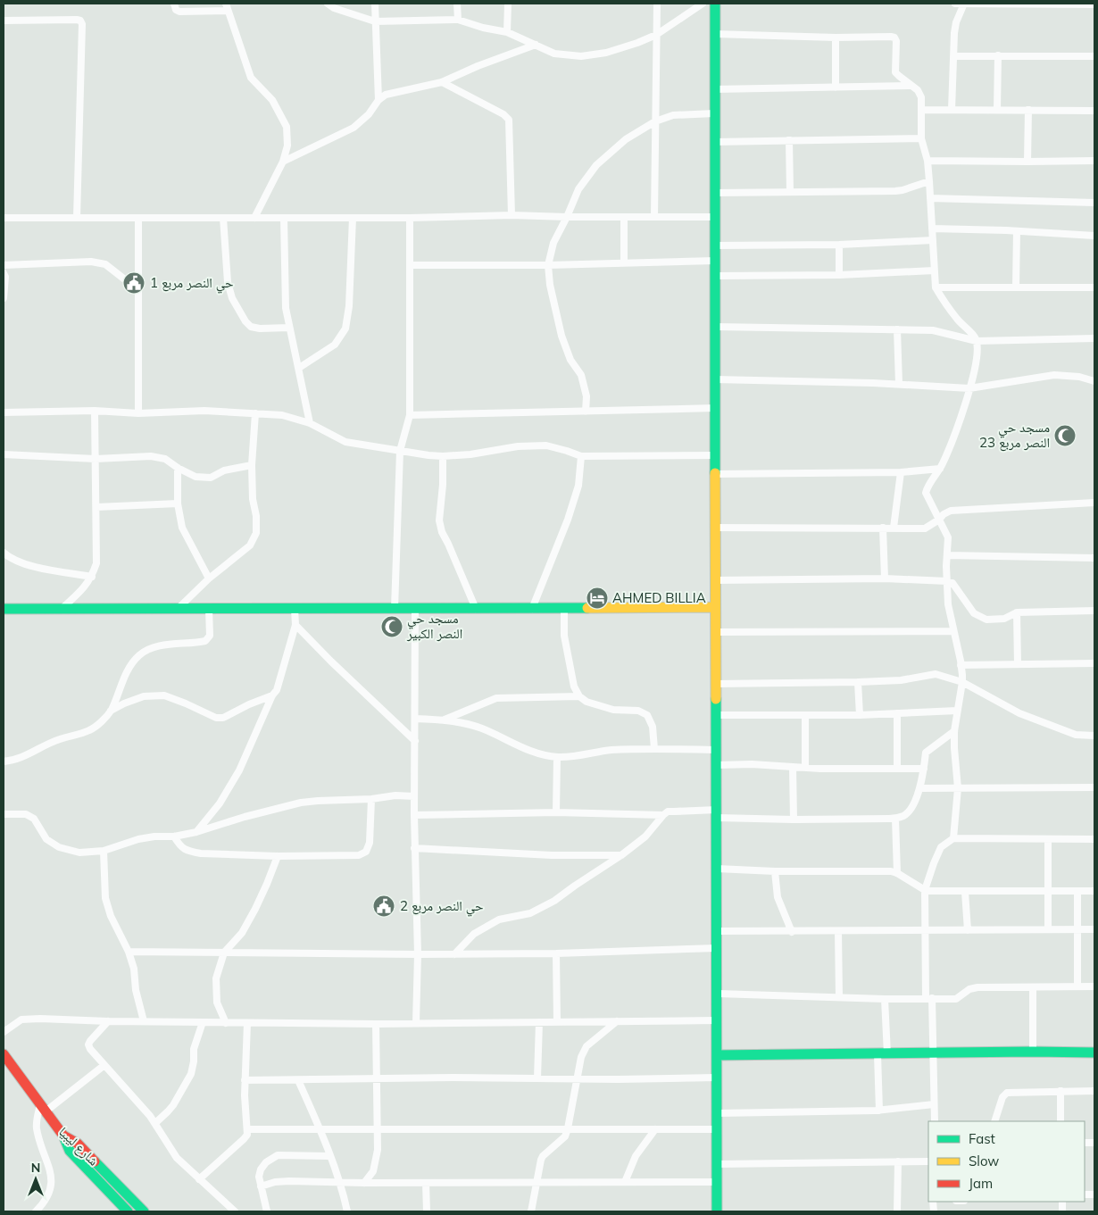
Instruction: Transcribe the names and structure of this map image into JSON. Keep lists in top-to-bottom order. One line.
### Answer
{"streets":{"main road":["شارع ليبيا"]},"places":{"public building":["حي النصر مربع 1","حي النصر مربع 2"],"mosque":["مسجد حي النصر مربع 23","مسجد حي النصر الكبير"],"hotel":["AHMED BILLIA"]},"legend":["Fast","Slow","Jam"],"north":"top"}
